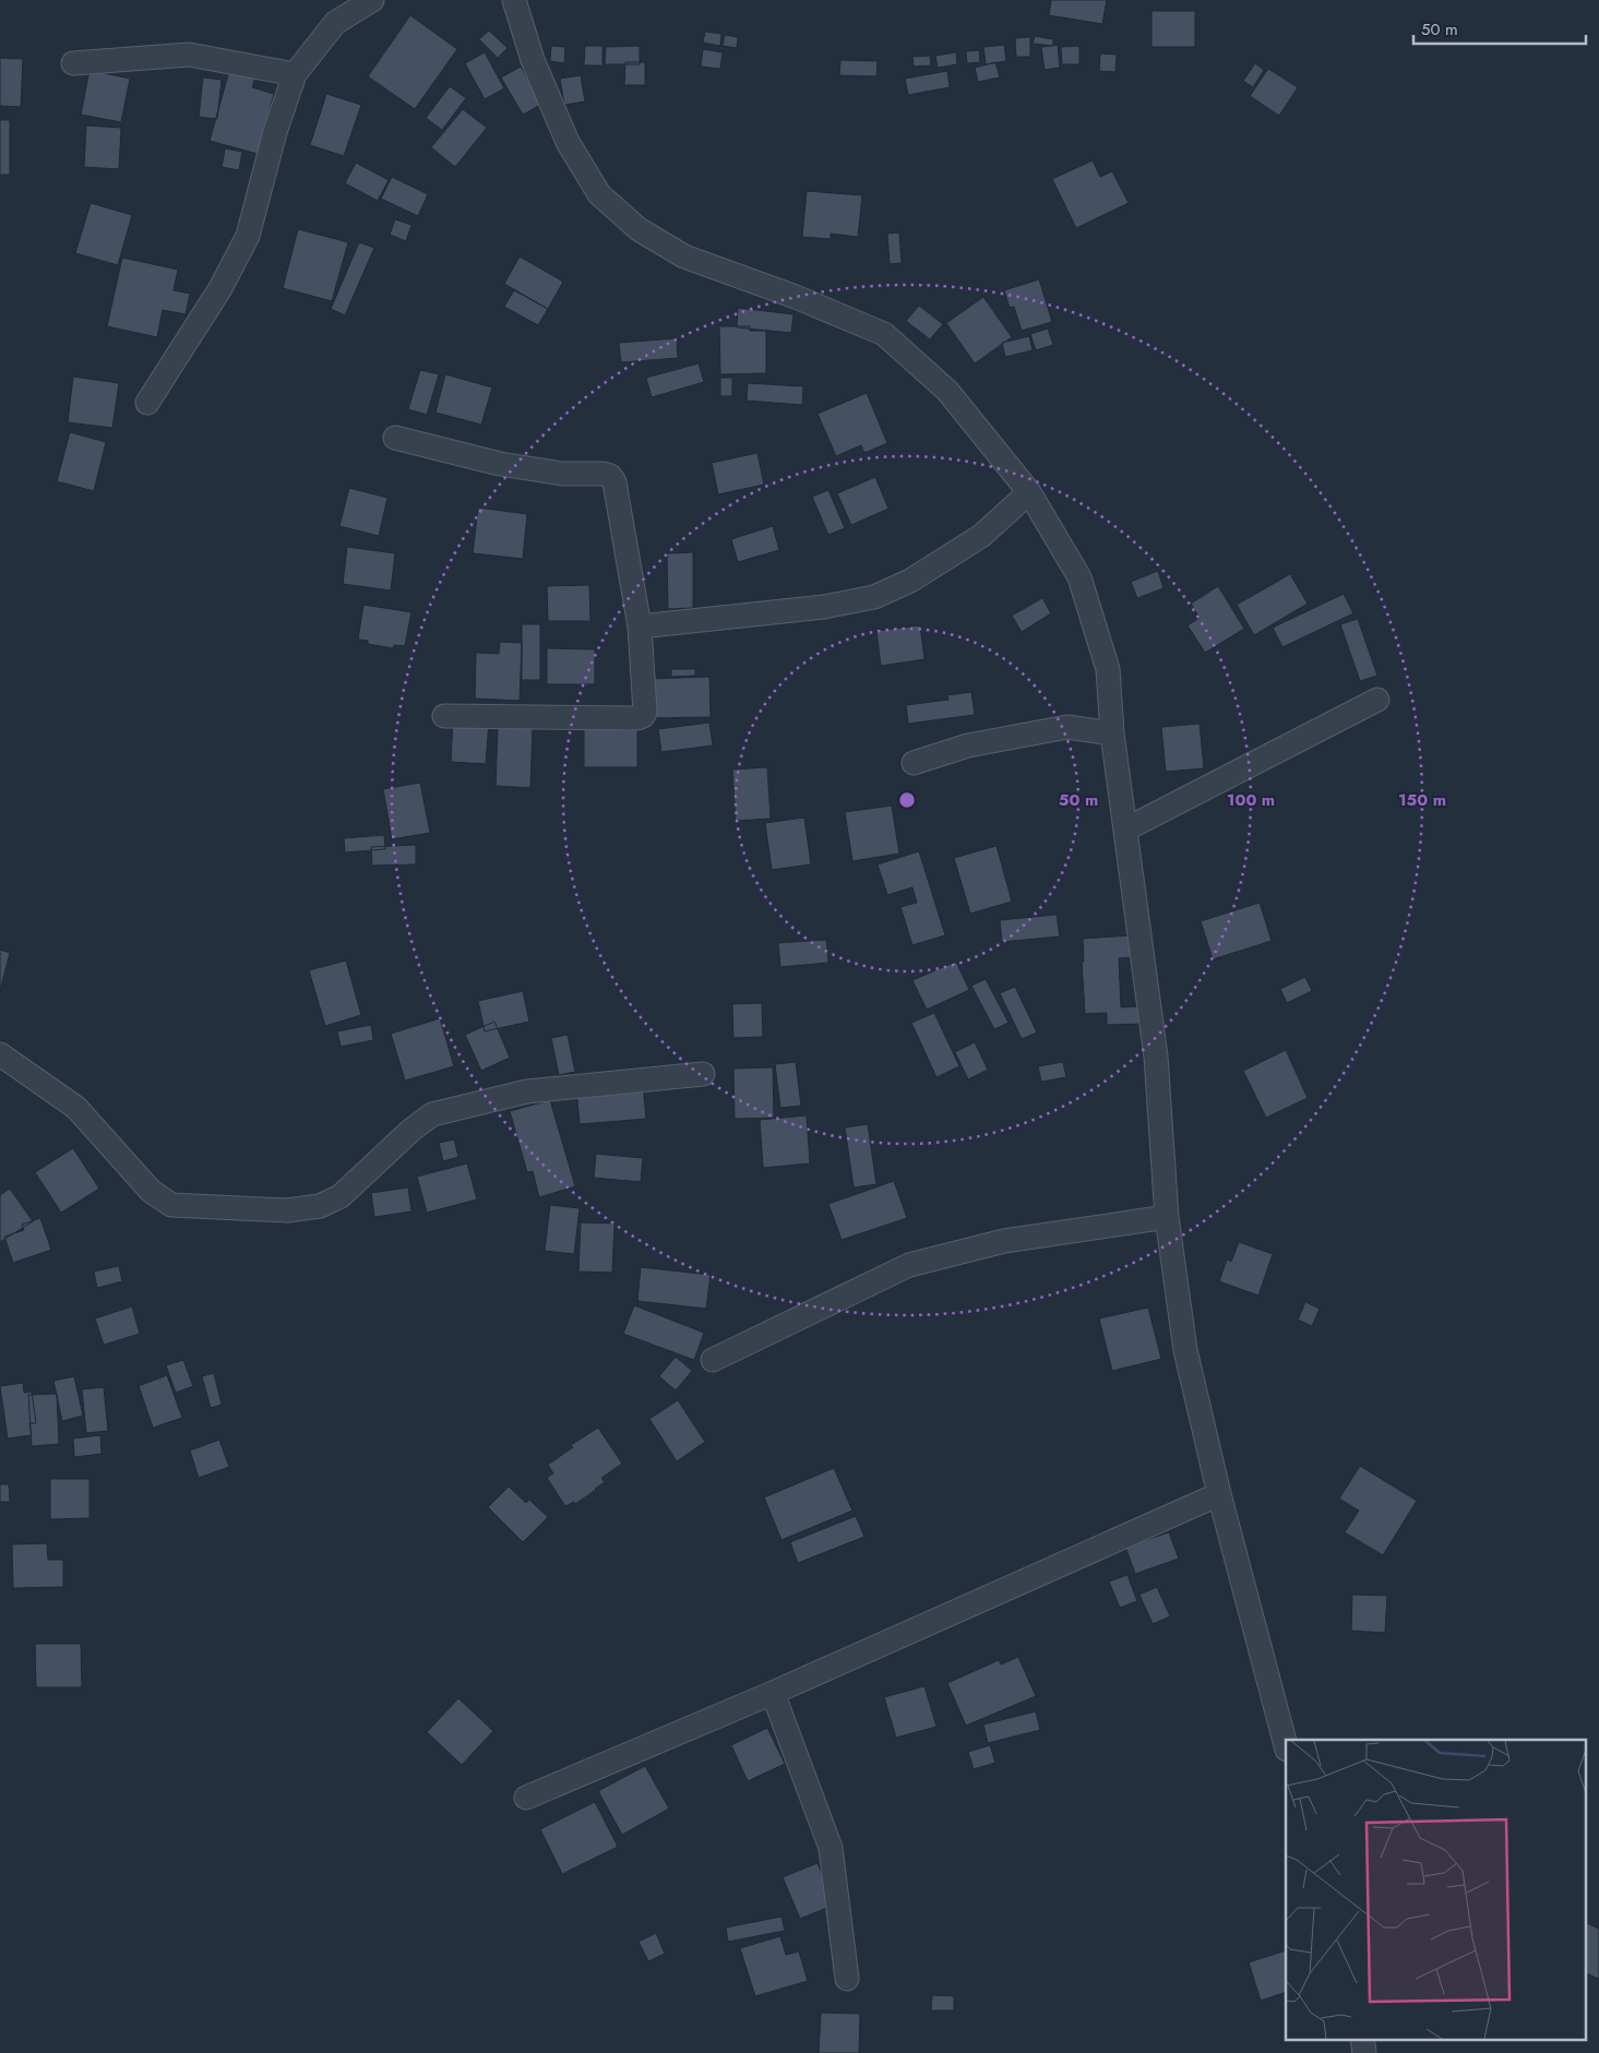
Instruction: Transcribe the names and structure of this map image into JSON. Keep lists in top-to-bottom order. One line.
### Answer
{"scale_bar":"50 m","rings":["50 m","100 m","150 m"]}
